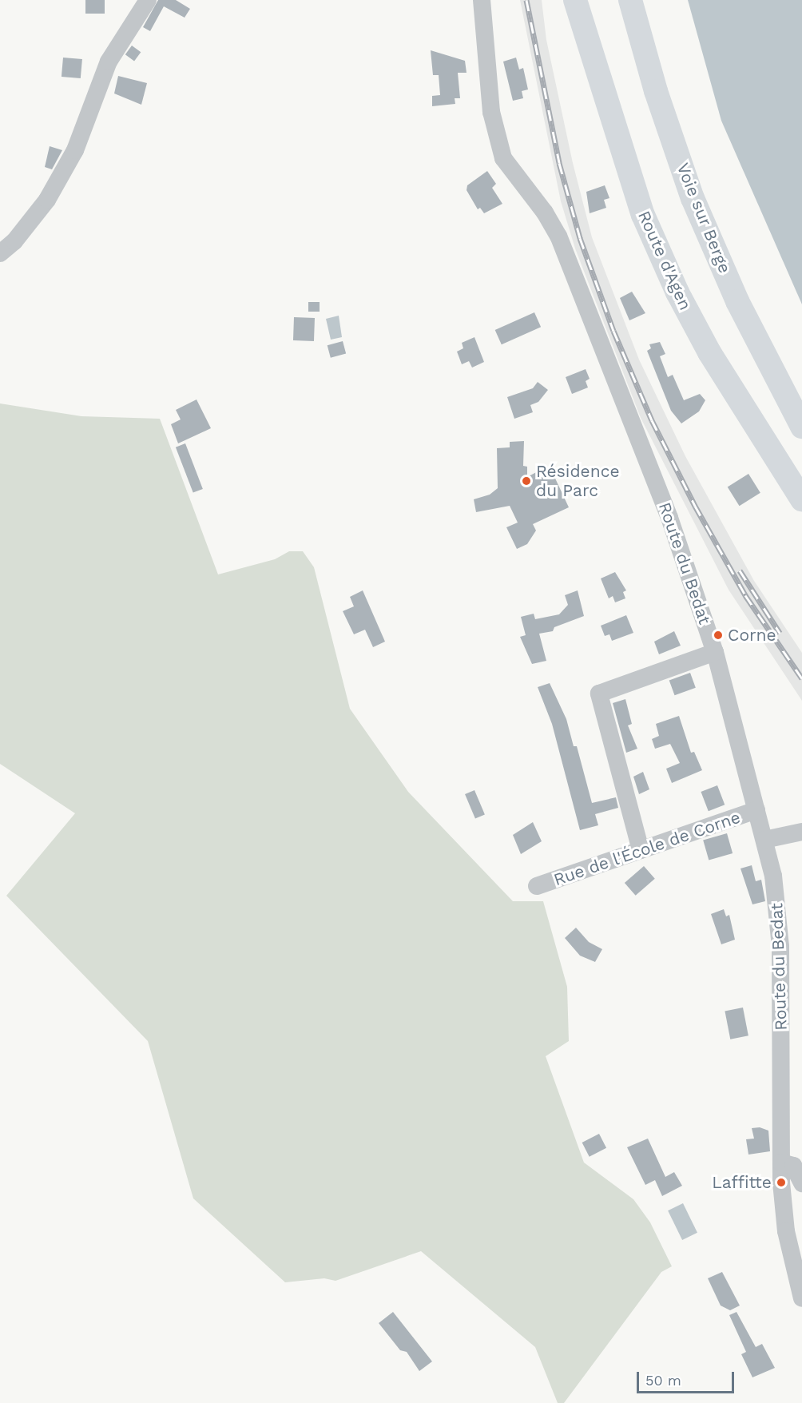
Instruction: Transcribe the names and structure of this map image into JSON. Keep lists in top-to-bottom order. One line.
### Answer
{"streets":{"main road":["Voie sur Berge","Route d'Agen"],"street":["Route du Bedat","Rue de l'École de Corne"]},"crossings":[["Route du Bedat","Rue de l'École de Corne"]],"places":["Résidence du Parc","Corne","Laffitte"],"scale_bar":"50 m"}
